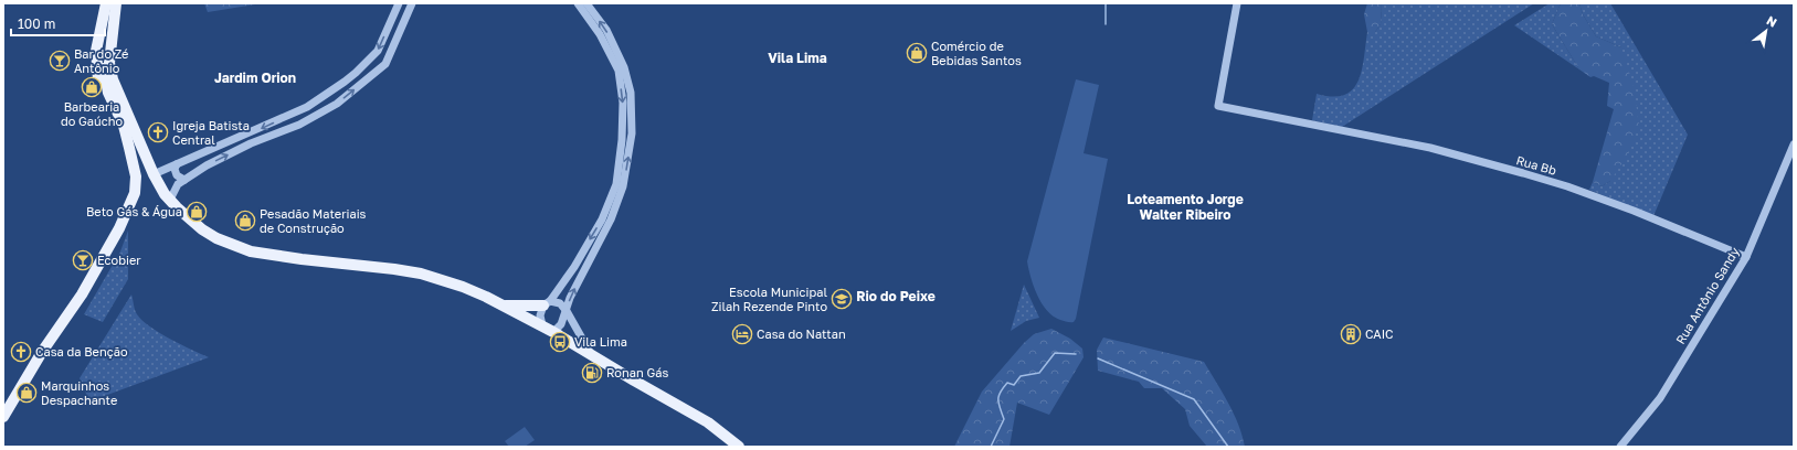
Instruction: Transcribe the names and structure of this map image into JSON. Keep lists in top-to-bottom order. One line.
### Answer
{"streets":{"street":["Rua Bb","Rua Antônio Sandy"]},"crossings":[["Rua Bb","Rua Antônio Sandy"]],"districts":["Vila Lima","Jardim Orion","Loteamento Jorge Walter Ribeiro","Rio do Peixe"],"places":{"shop":["Comércio de Bebidas Santos","Barbearia do Gaúcho","Beto Gás & Água","Pesadão Materiais de Construção","Marquinhos Despachante"],"bar":["Bar do Zé Antônio","Ecobier"],"church":["Igreja Batista Central","Casa da Benção"],"school or university":["Escola Municipal Zilah Rezende Pinto"],"hotel":["Casa do Nattan"],"building":["CAIC"],"bus stop":["Vila Lima"],"fuel station":["Ronan Gás"]},"scale_bar":"100 m","north":"top right"}
